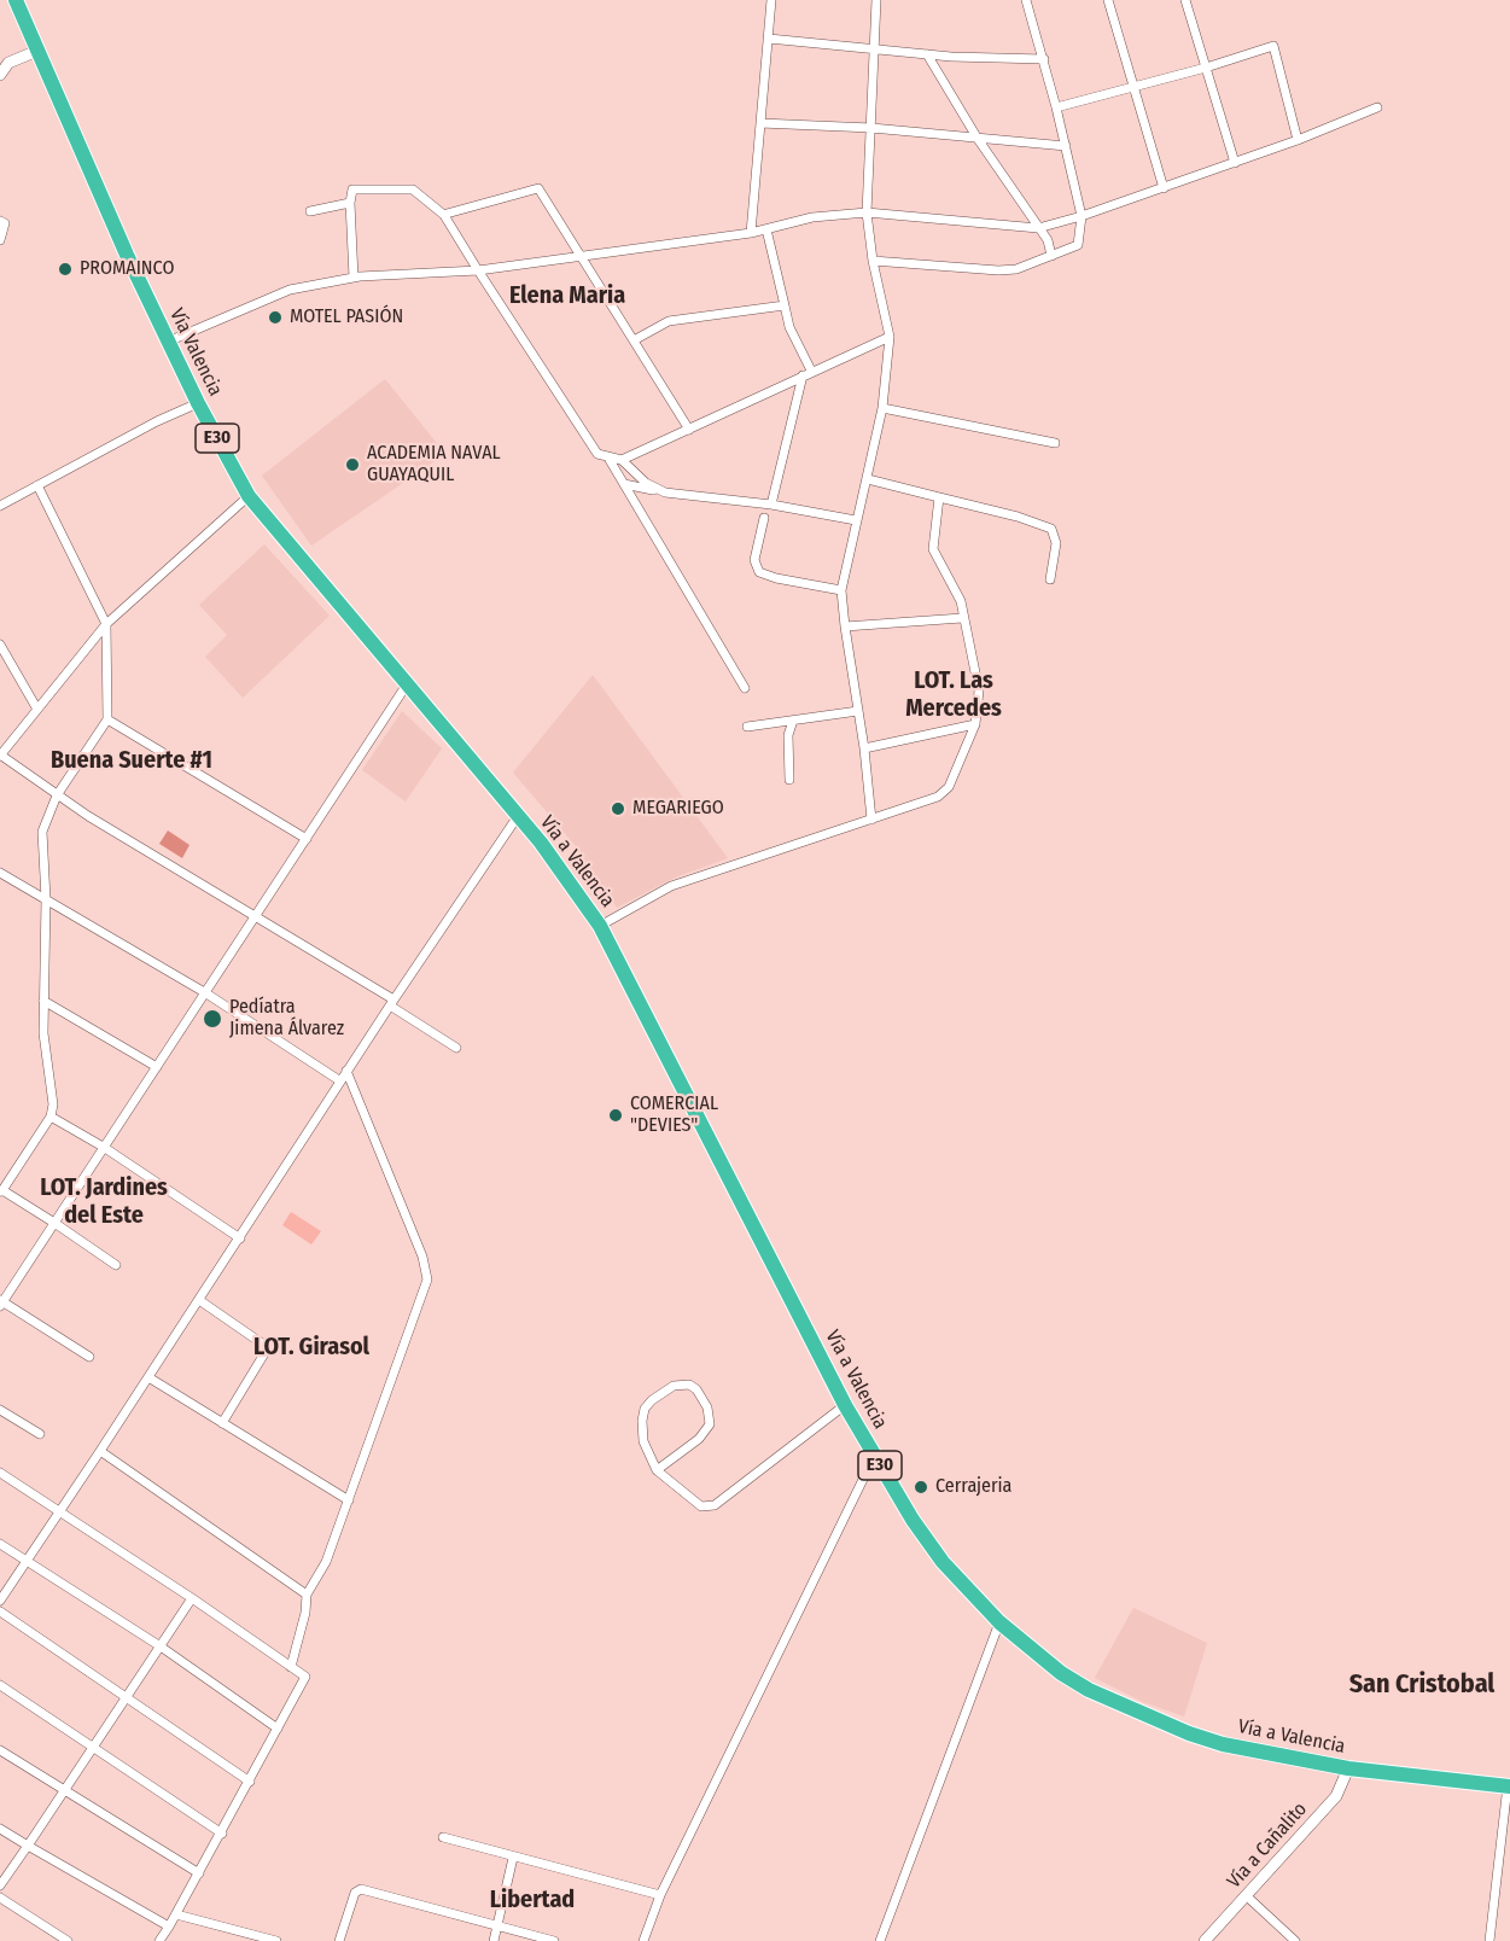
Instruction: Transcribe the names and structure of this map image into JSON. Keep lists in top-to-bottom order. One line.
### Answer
{"streets":{"highway":["Vía Valencia","E30","Vía a Valencia"],"main road":["Vía a Cañalito"]},"crossings":[["Vía Valencia","Vía a Valencia"],["Vía a Valencia","Vía a Cañalito"]],"districts":["Elena Maria","LOT. Las Mercedes","Buena Suerte #1","LOT. Jardines del Este","LOT. Girasol","San Cristobal","Libertad"],"places":["PROMAINCO","MOTEL PASIÓN","ACADEMIA NAVAL GUAYAQUIL","MEGARIEGO","Pedíatra Jimena Álvarez","COMERCIAL \"DEVIES\"","Cerrajeria"]}
